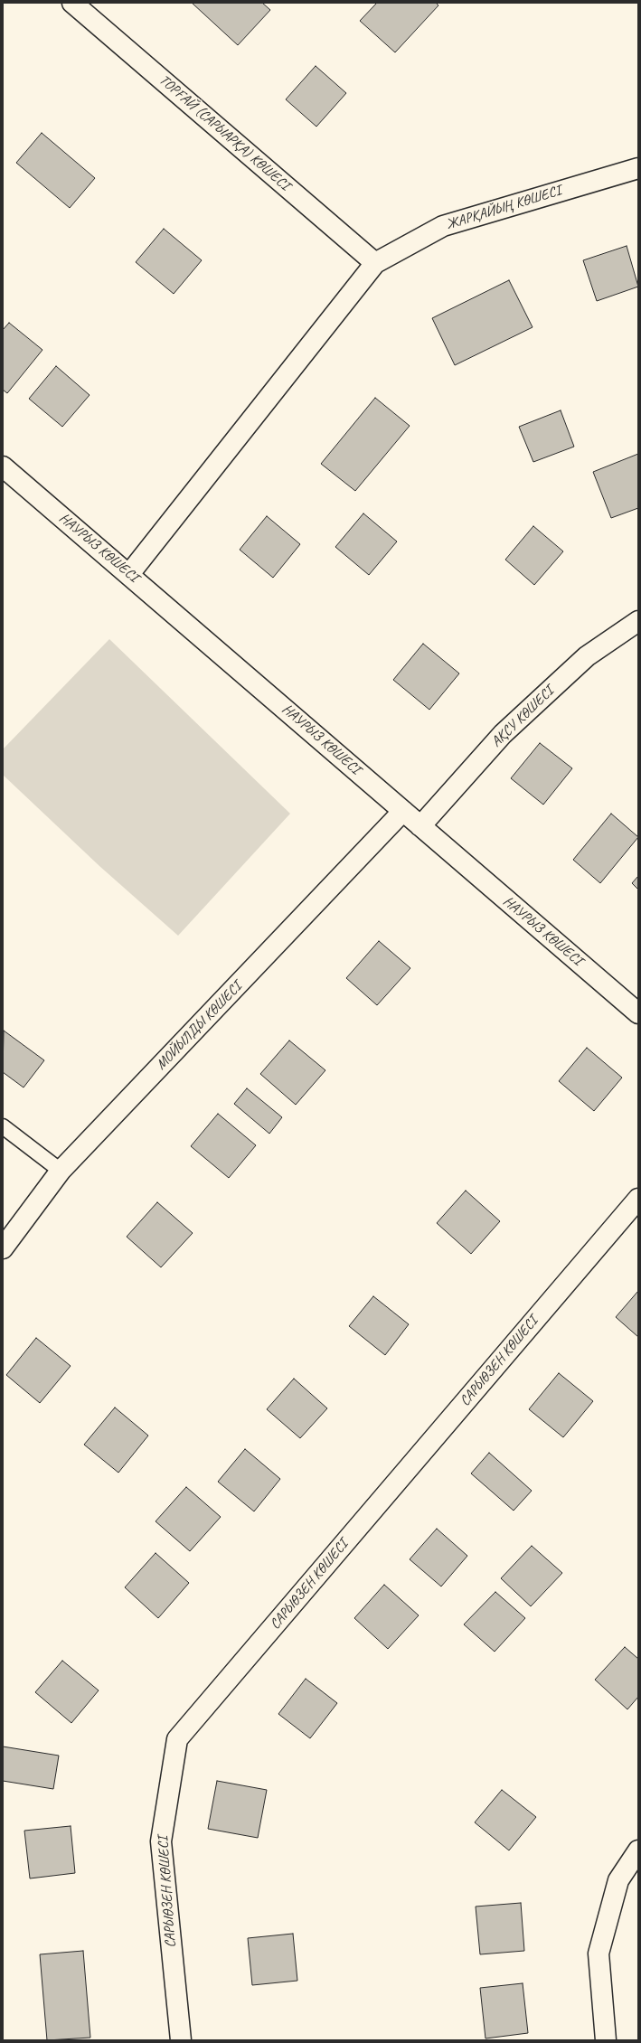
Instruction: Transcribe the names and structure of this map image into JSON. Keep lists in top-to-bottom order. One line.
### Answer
{"streets":{"street":["ТОРҒАЙ (САРЫАРҚА) КӨШЕСІ","ЖАРҚАЙЫҢ КӨШЕСІ","НАУРЫЗ КӨШЕСІ","АҚСУ КӨШЕСІ","МОЙЫЛДЫ КӨШЕСІ","САРЫӨЗЕН КӨШЕСІ"]},"crossings":[["ТОРҒАЙ (САРЫАРҚА) КӨШЕСІ","ЖАРҚАЙЫҢ КӨШЕСІ"],["НАУРЫЗ КӨШЕСІ","АҚСУ КӨШЕСІ"],["НАУРЫЗ КӨШЕСІ","МОЙЫЛДЫ КӨШЕСІ"]]}
